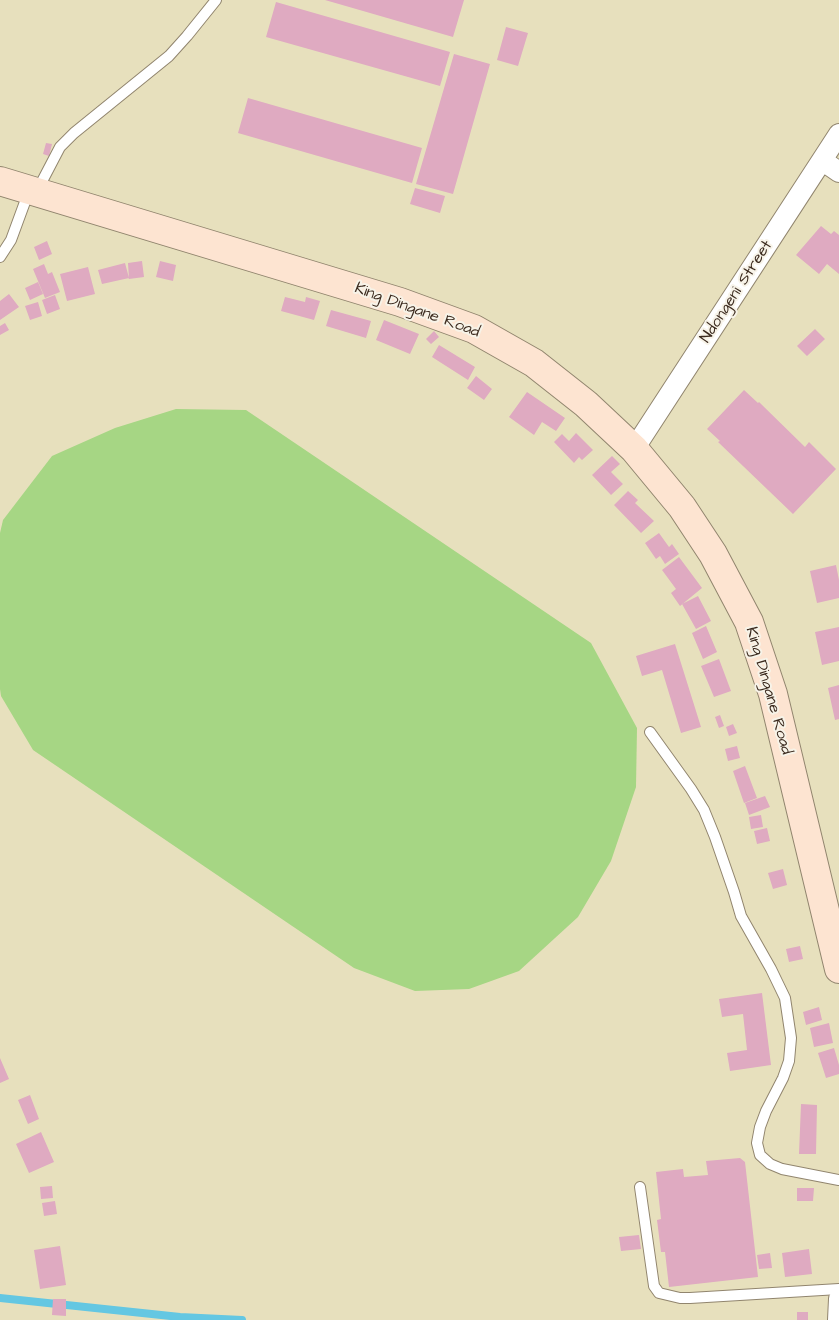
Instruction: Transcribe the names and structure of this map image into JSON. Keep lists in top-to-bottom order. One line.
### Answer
{"streets":{"street":["Ndongeni Street","King Dingane Road"]},"crossings":[["Ndongeni Street","King Dingane Road"]]}
